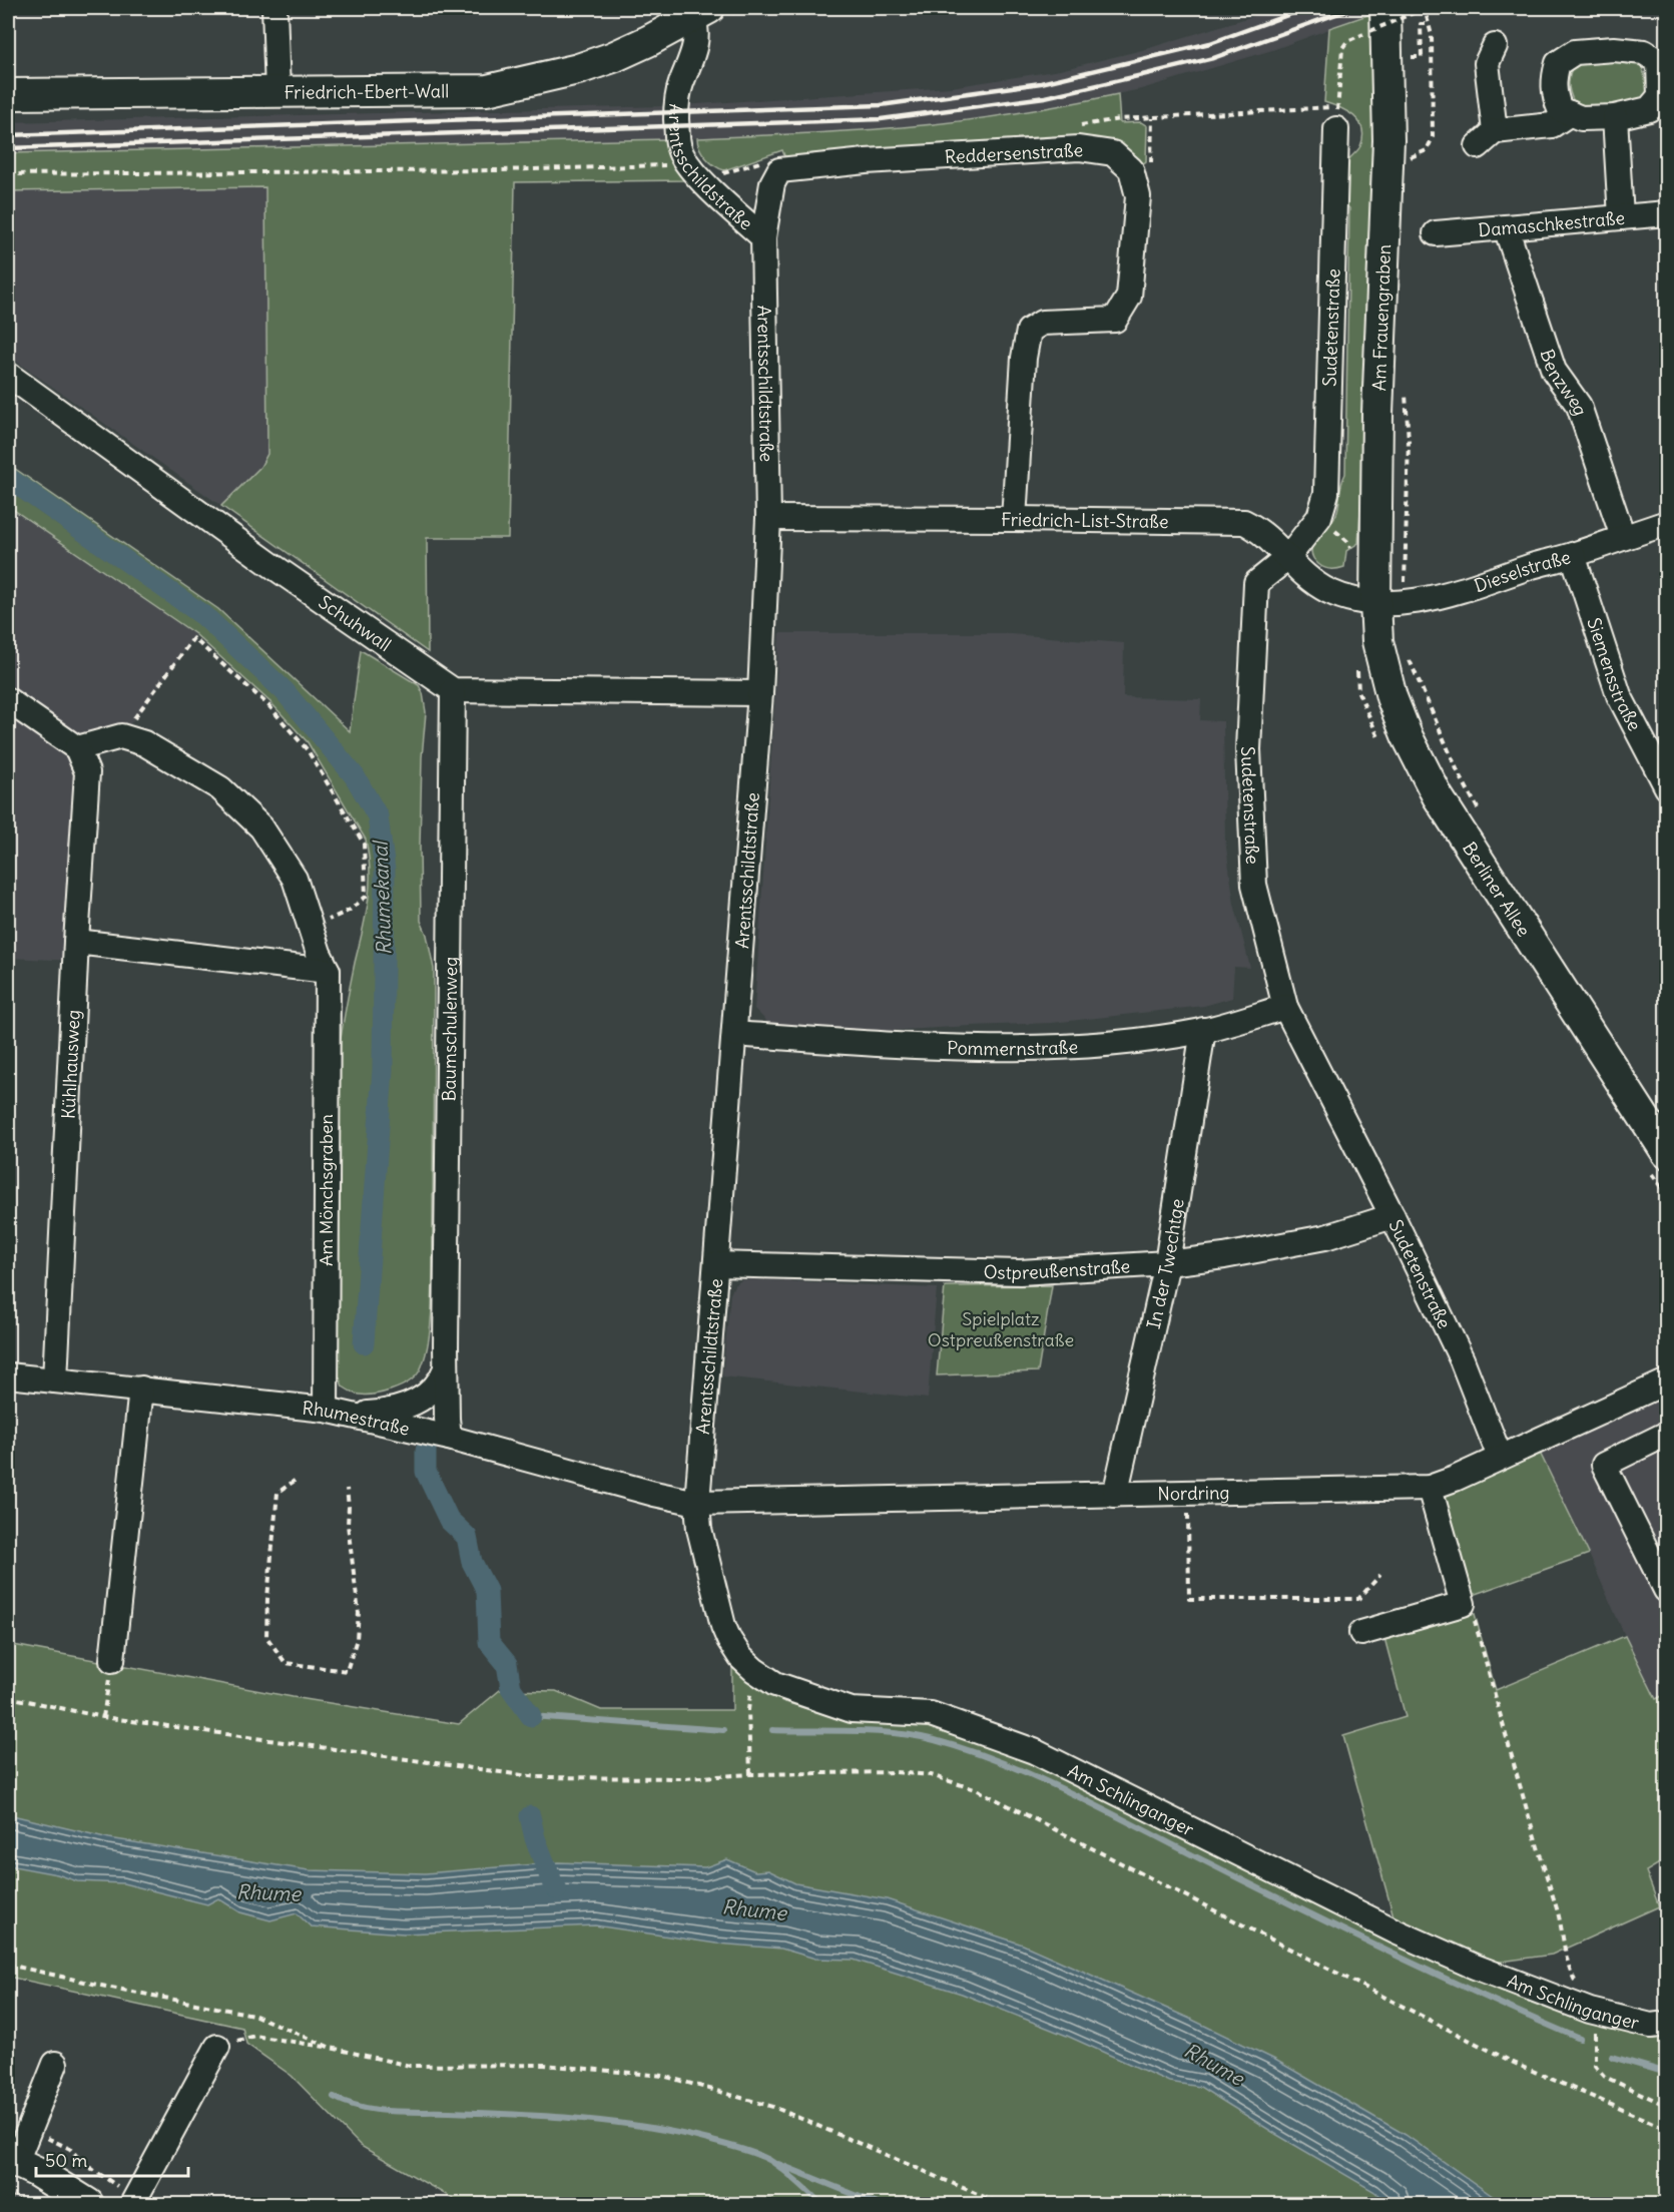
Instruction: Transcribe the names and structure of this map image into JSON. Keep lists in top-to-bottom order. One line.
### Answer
{"streets":{"main road":["Friedrich-Ebert-Wall","Am Frauengraben","Berliner Allee"],"street":["Reddersenstraße","Arentsschildstraße","Damaschkestraße","Sudetenstraße","Benzweg","Arentsschildtstraße","Friedrich-List-Straße","Dieselstraße","Schuhwall","Siemensstraße","Baumschulenweg","Pommernstraße","Kühlhausweg","Am Mönchsgraben","In der Twechtge","Ostpreußenstraße","Rhumestraße","Nordring","Am Schlinganger"]},"crossings":[["Friedrich-Ebert-Wall","Arentsschildstraße"],["Reddersenstraße","Arentsschildstraße"],["Reddersenstraße","Arentsschildtstraße"],["Reddersenstraße","Friedrich-List-Straße"],["Arentsschildstraße","Arentsschildtstraße"],["Damaschkestraße","Benzweg"],["Am Frauengraben","Friedrich-List-Straße"],["Am Frauengraben","Dieselstraße"],["Am Frauengraben","Berliner Allee"],["Sudetenstraße","Friedrich-List-Straße"],["Sudetenstraße","Pommernstraße"],["Sudetenstraße","Ostpreußenstraße"],["Sudetenstraße","Nordring"],["Benzweg","Dieselstraße"],["Arentsschildtstraße","Friedrich-List-Straße"],["Arentsschildtstraße","Pommernstraße"],["Arentsschildtstraße","Ostpreußenstraße"],["Arentsschildtstraße","Rhumestraße"],["Arentsschildtstraße","Nordring"],["Arentsschildtstraße","Am Schlinganger"],["Friedrich-List-Straße","Dieselstraße"],["Friedrich-List-Straße","Berliner Allee"],["Dieselstraße","Siemensstraße"],["Dieselstraße","Berliner Allee"],["Schuhwall","Baumschulenweg"],["Baumschulenweg","Rhumestraße"],["Pommernstraße","In der Twechtge"],["Kühlhausweg","Rhumestraße"],["Am Mönchsgraben","Rhumestraße"],["In der Twechtge","Ostpreußenstraße"],["In der Twechtge","Nordring"],["Rhumestraße","Nordring"],["Rhumestraße","Am Schlinganger"],["Nordring","Am Schlinganger"]],"water":["Rhumekanal","Rhume"],"parks":["Spielplatz Ostpreußenstraße"],"scale_bar":"50 m"}
